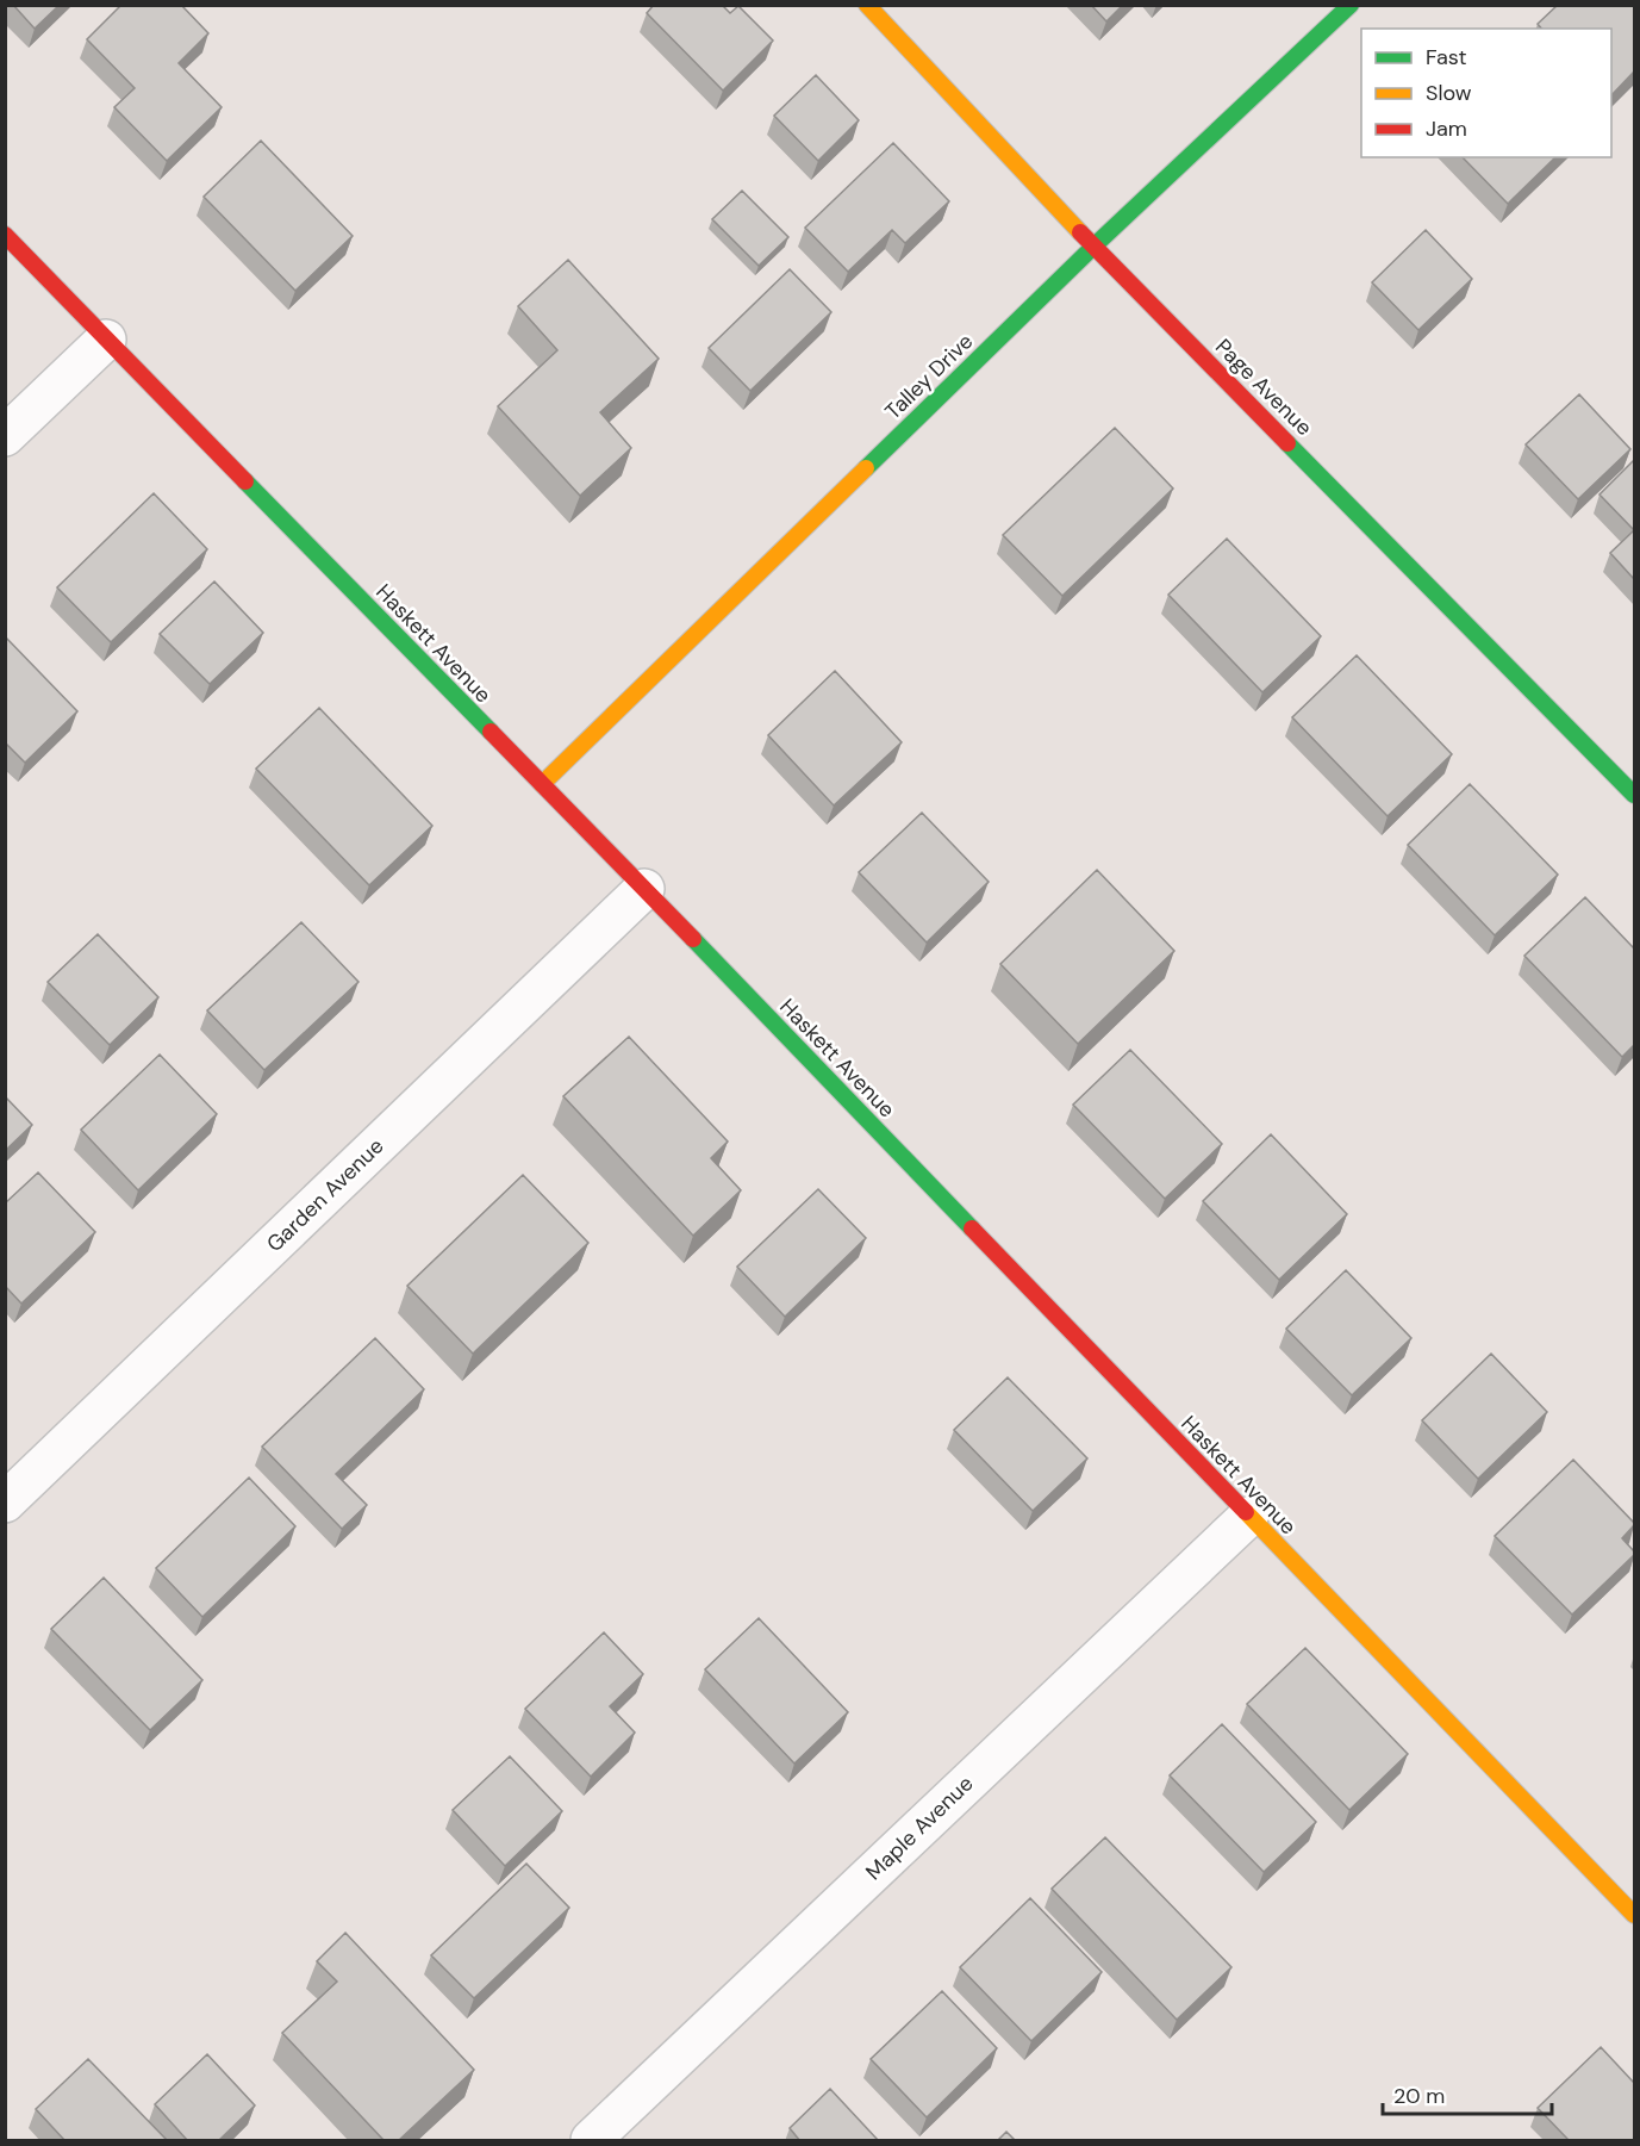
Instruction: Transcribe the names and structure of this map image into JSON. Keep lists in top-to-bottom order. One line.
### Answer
{"streets":{"street":["Talley Drive","Page Avenue","Haskett Avenue","Garden Avenue","Maple Avenue"]},"crossings":[["Talley Drive","Page Avenue"],["Talley Drive","Haskett Avenue"],["Haskett Avenue","Garden Avenue"],["Haskett Avenue","Maple Avenue"]],"legend":["Fast","Slow","Jam"],"scale_bar":"20 m"}
